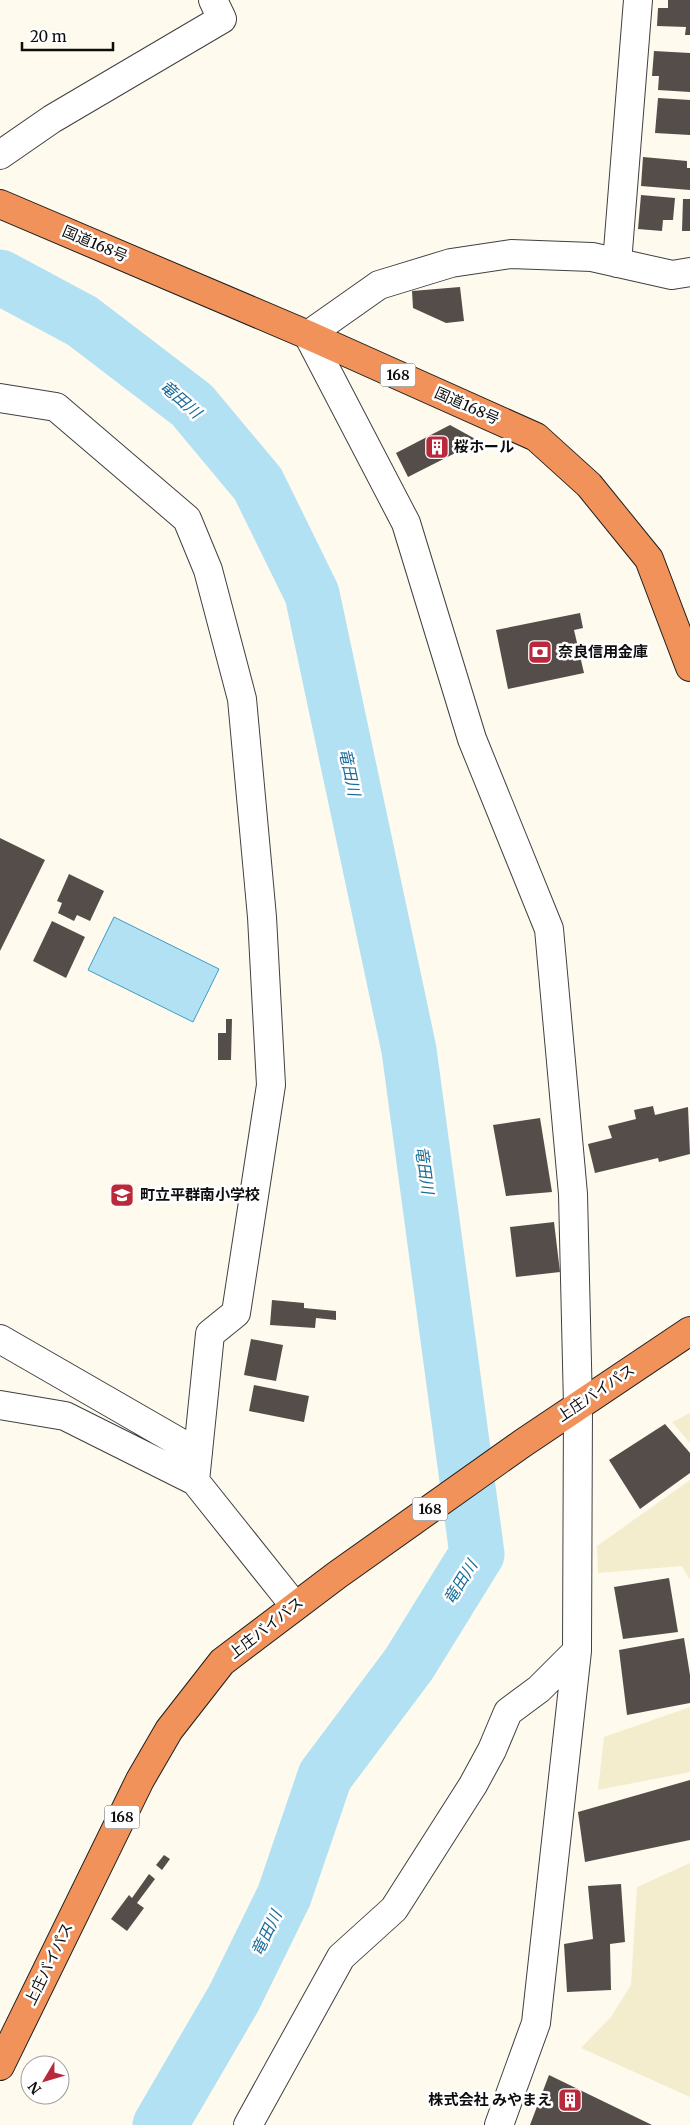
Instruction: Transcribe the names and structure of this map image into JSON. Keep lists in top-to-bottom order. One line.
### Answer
{"streets":{"highway":["国道168号","168","上庄バイパス"]},"water":["竜田川"],"places":{"building":["桜ホール","株式会社 みやまえ"],"bank":["奈良信用金庫"],"school or university":["町立平群南小学校"]},"scale_bar":"20 m","north":"bottom left"}
